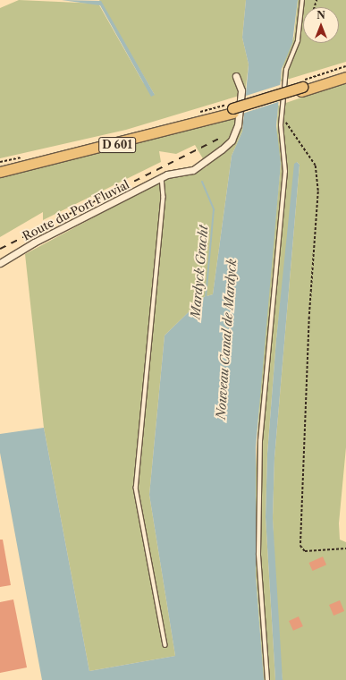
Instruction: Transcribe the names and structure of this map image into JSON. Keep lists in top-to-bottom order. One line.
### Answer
{"streets":{"main road":["D 601"],"street":["Route du Port Fluvial"]},"water":["Mardyck Gracht","Nouveau Canal de Mardyck"],"north":"top"}
